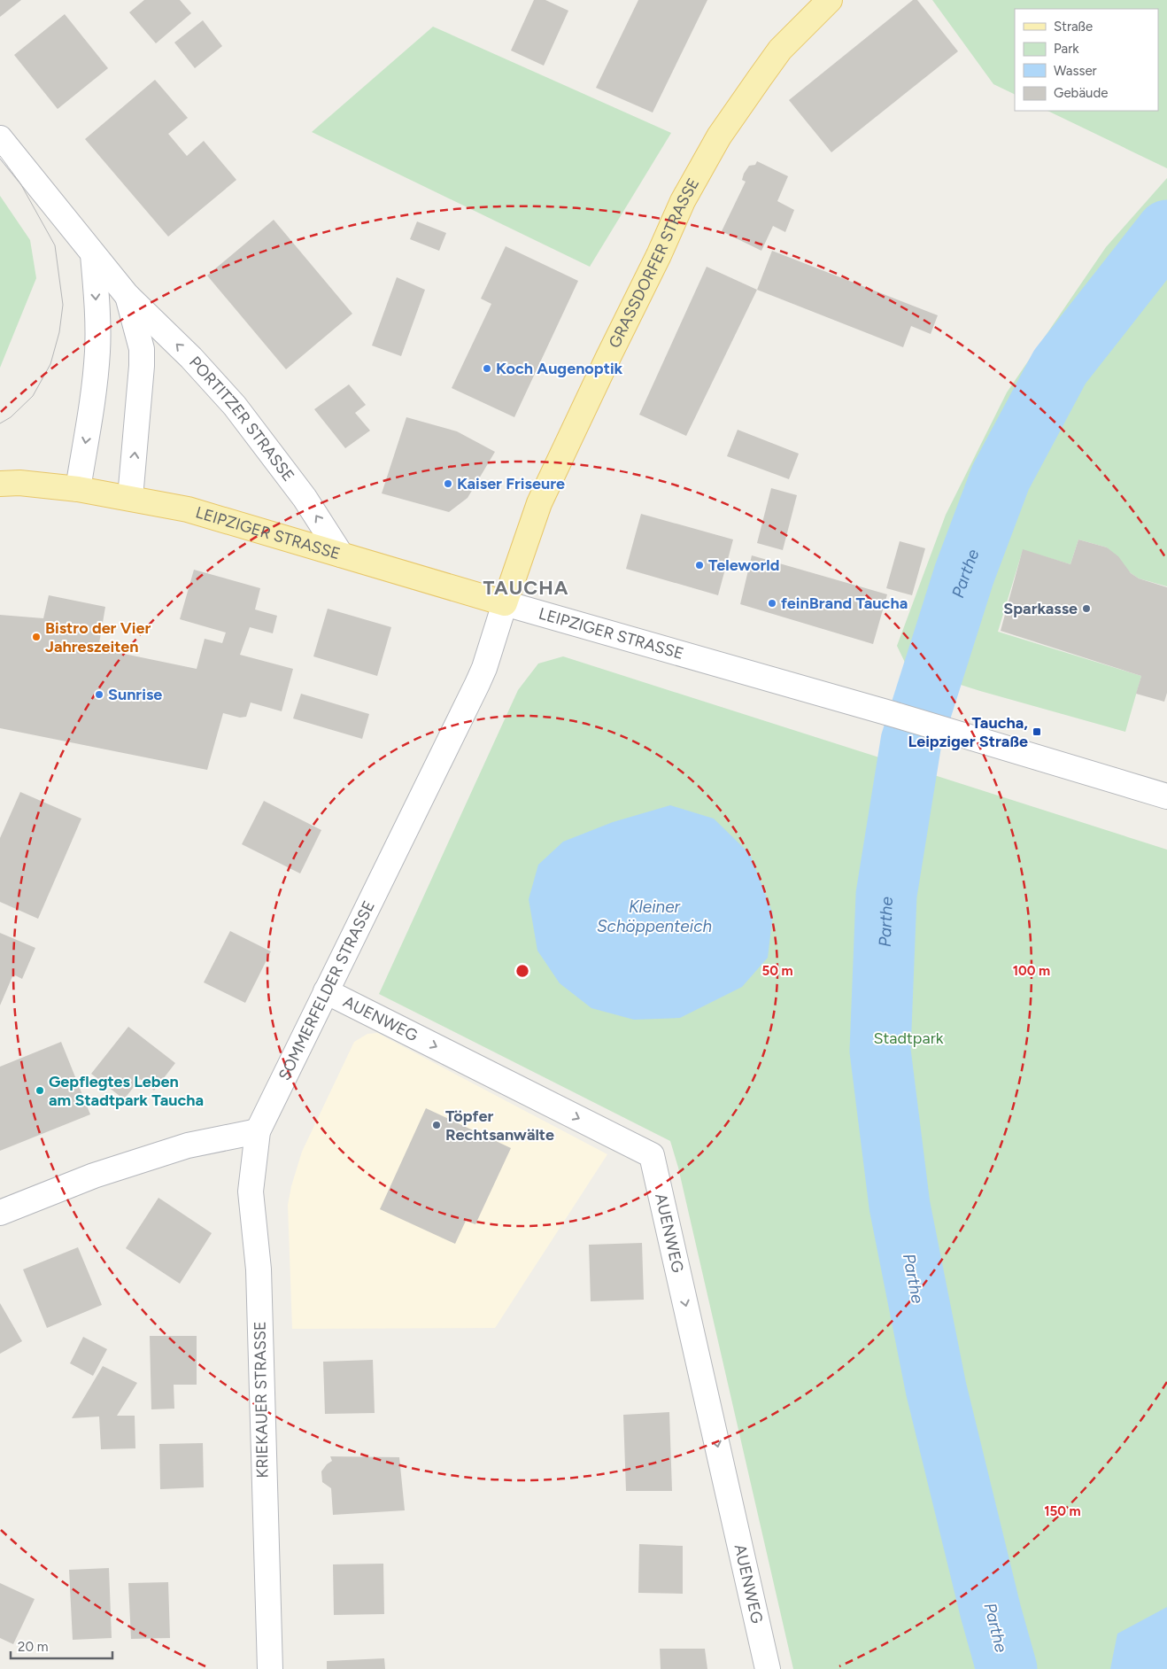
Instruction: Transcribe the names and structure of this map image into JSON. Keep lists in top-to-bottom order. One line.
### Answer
{"streets":{"main road":["GRASSDORFER STRASSE","LEIPZIGER STRASSE"],"street":["PORTITZER STRASSE","SOMMERFELDER STRASSE","AUENWEG","KRIEKAUER STRASSE"]},"crossings":[["GRASSDORFER STRASSE","LEIPZIGER STRASSE"],["GRASSDORFER STRASSE","SOMMERFELDER STRASSE"],["PORTITZER STRASSE","LEIPZIGER STRASSE"],["LEIPZIGER STRASSE","SOMMERFELDER STRASSE"],["SOMMERFELDER STRASSE","AUENWEG"],["SOMMERFELDER STRASSE","KRIEKAUER STRASSE"]],"one_way":["PORTITZER STRASSE","AUENWEG"],"districts":["TAUCHA"],"water":["Parthe","Kleiner Schöppenteich"],"parks":["Stadtpark"],"places":{"other":["Koch Augenoptik","Kaiser Friseure","Teleworld","feinBrand Taucha","Sparkasse","Bistro der Vier Jahreszeiten","Sunrise","Gepflegtes Leben am Stadtpark Taucha","Töpfer Rechtsanwälte"],"transit":["Taucha, Leipziger Straße"]},"legend":["Straße","Park","Wasser","Gebäude"],"scale_bar":"20 m","rings":["50 m","100 m","150 m"]}
